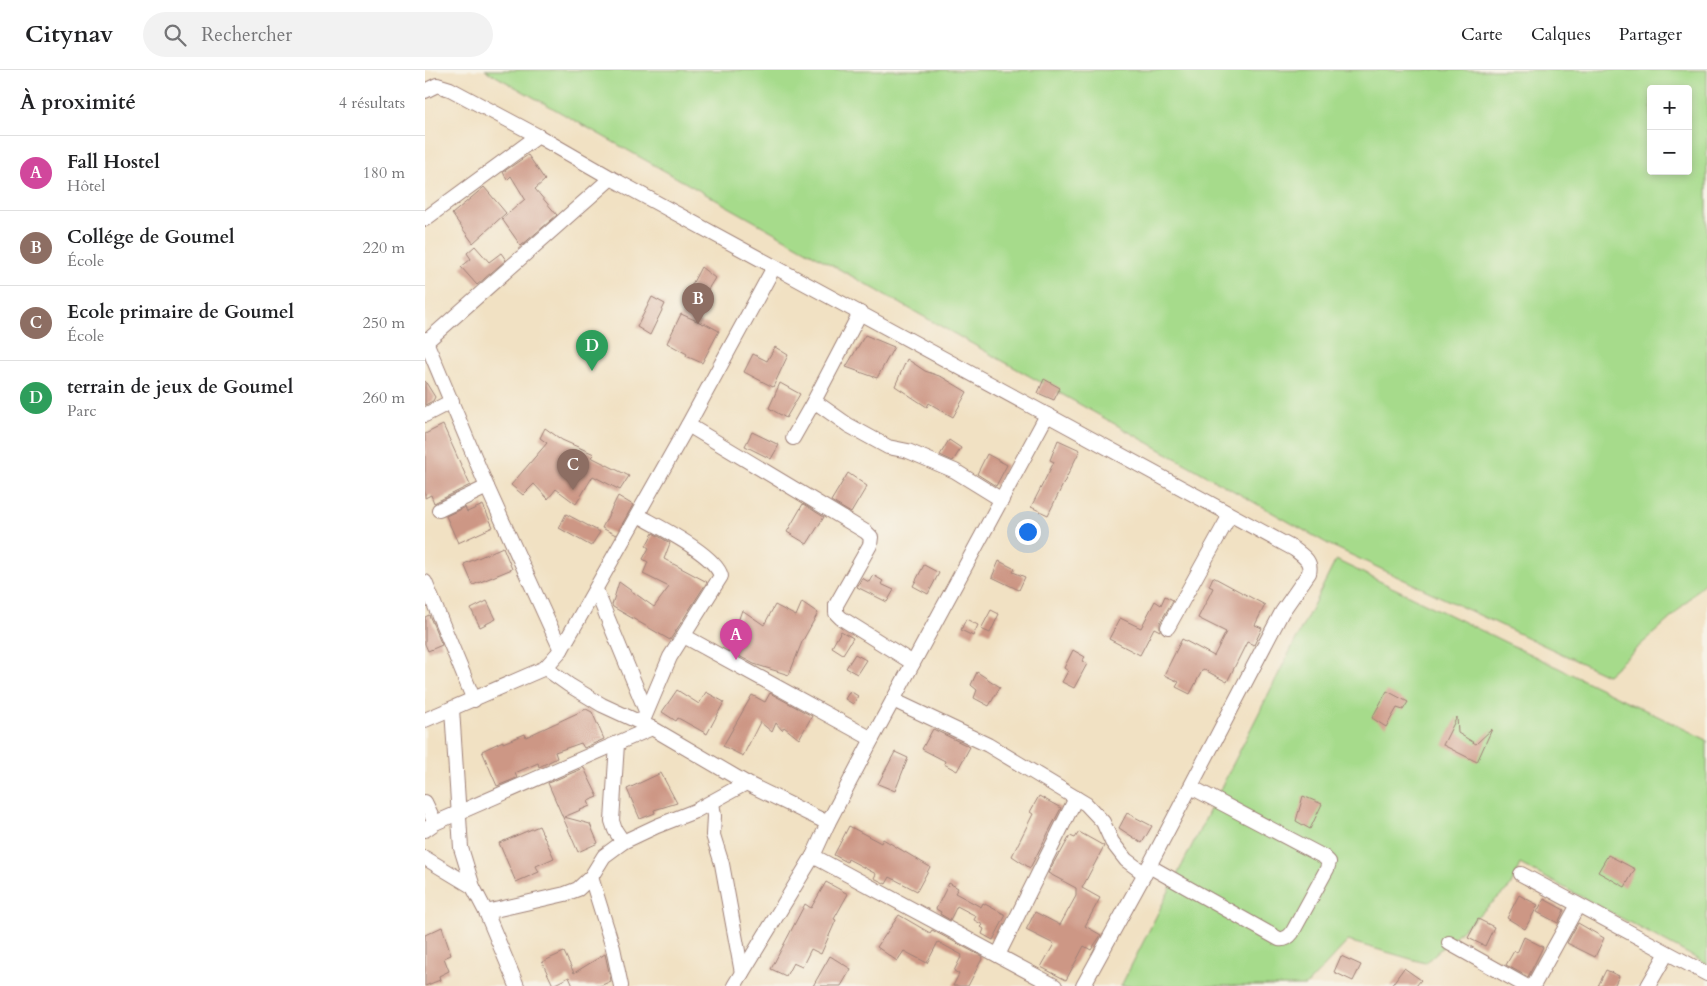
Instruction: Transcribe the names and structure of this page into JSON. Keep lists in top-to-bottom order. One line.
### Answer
{"page":{"header":"Citynav","search":"Rechercher","nav":["Carte","Calques","Partager"],"heading":["À proximité","4 résultats"],"map_buttons":["+","−"],"list":[{"mark":"A","name":"Fall Hostel","note":"Hôtel","value":"180 m"},{"mark":"B","name":"Collége de Goumel","note":"École","value":"220 m"},{"mark":"C","name":"Ecole primaire de Goumel","note":"École","value":"250 m"},{"mark":"D","name":"terrain de jeux de Goumel","note":"Parc","value":"260 m"}],"pins":["B","D","C","A"]}}
